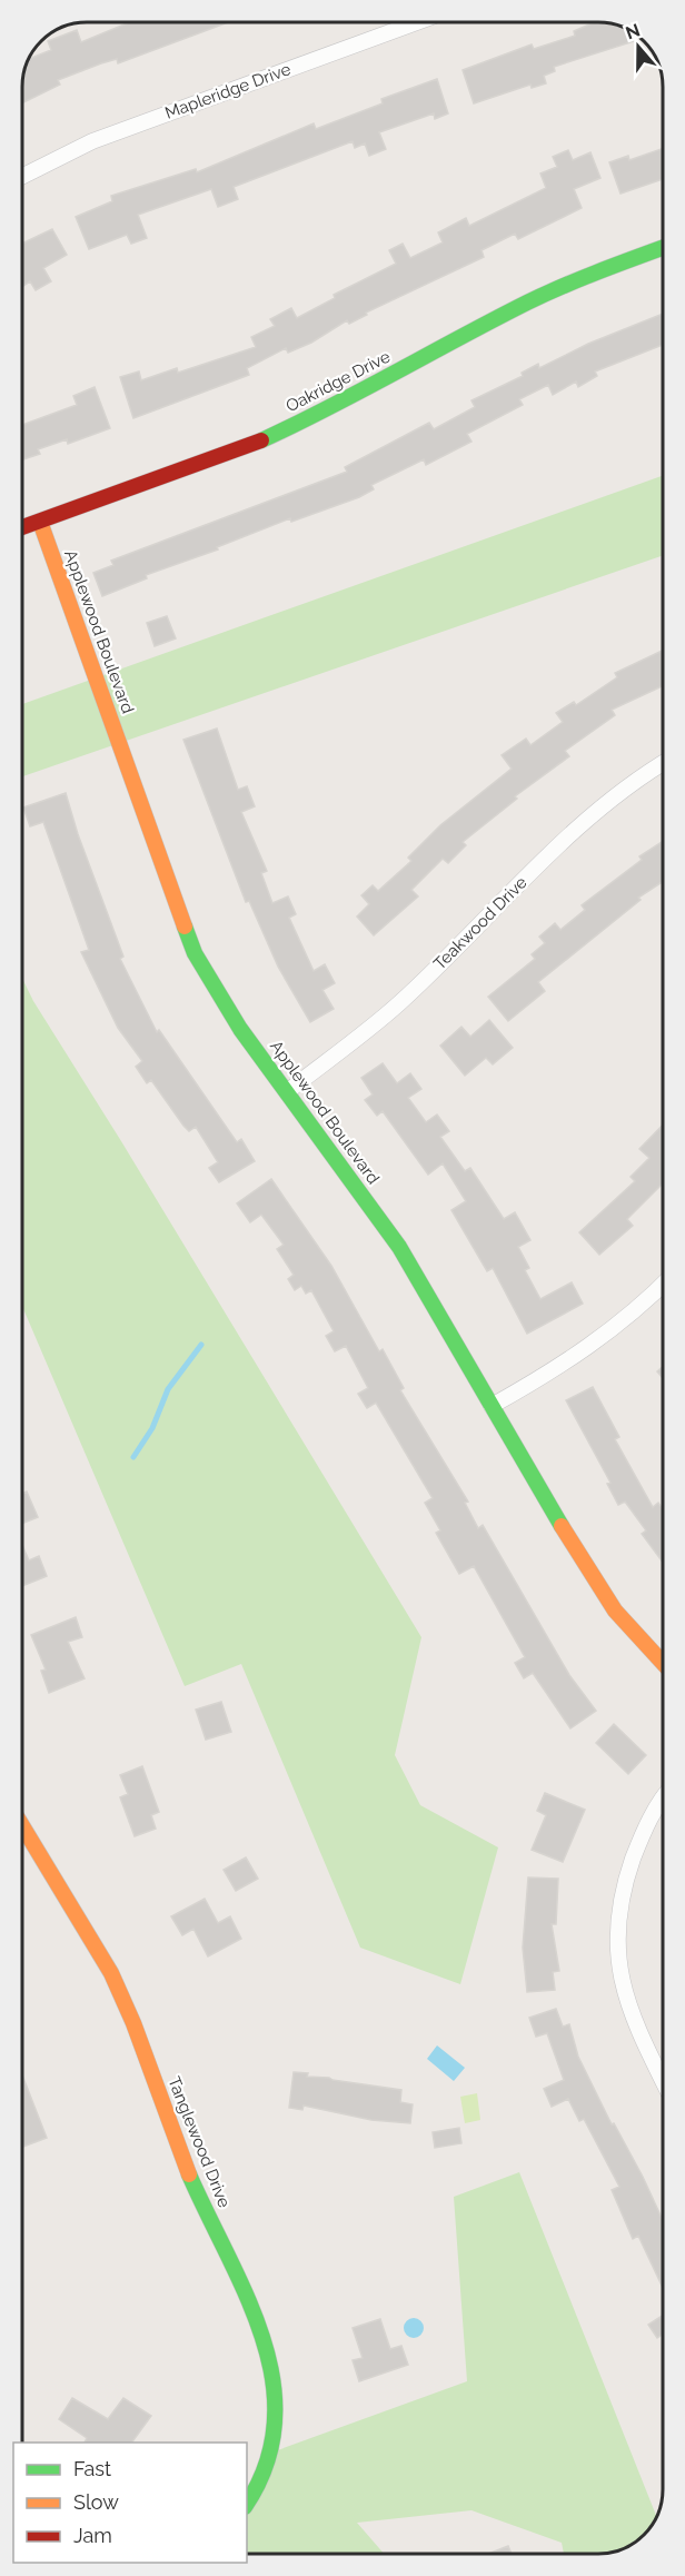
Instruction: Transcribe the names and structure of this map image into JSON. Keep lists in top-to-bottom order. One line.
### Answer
{"streets":{"street":["Mapleridge Drive","Oakridge Drive","Applewood Boulevard","Teakwood Drive","Tanglewood Drive"]},"crossings":[["Oakridge Drive","Applewood Boulevard"],["Applewood Boulevard","Teakwood Drive"]],"legend":["Fast","Slow","Jam"],"north":"top"}
